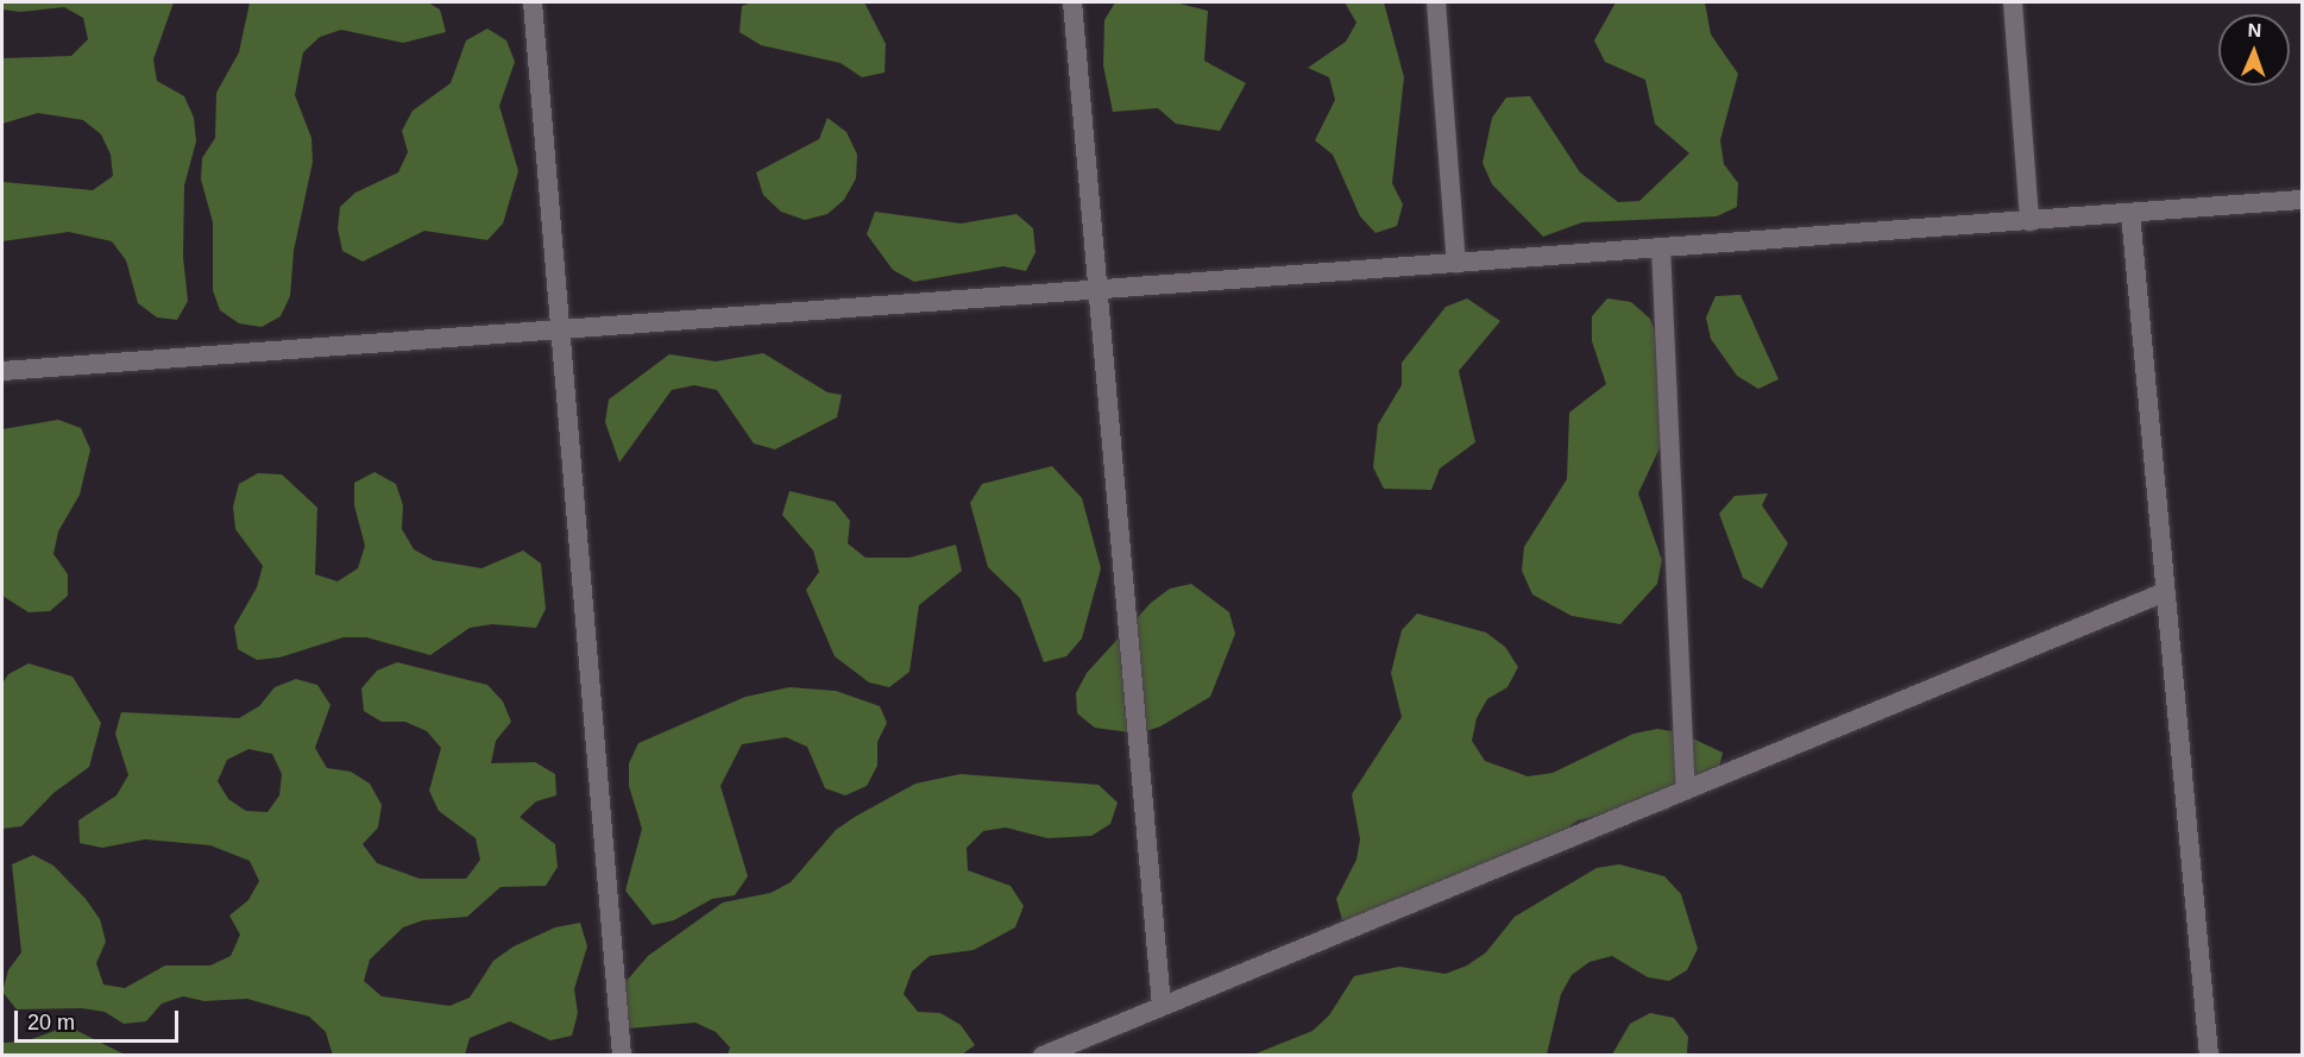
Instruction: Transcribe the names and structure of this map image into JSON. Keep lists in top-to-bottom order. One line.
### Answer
{"scale_bar":"20 m","north":"top"}
